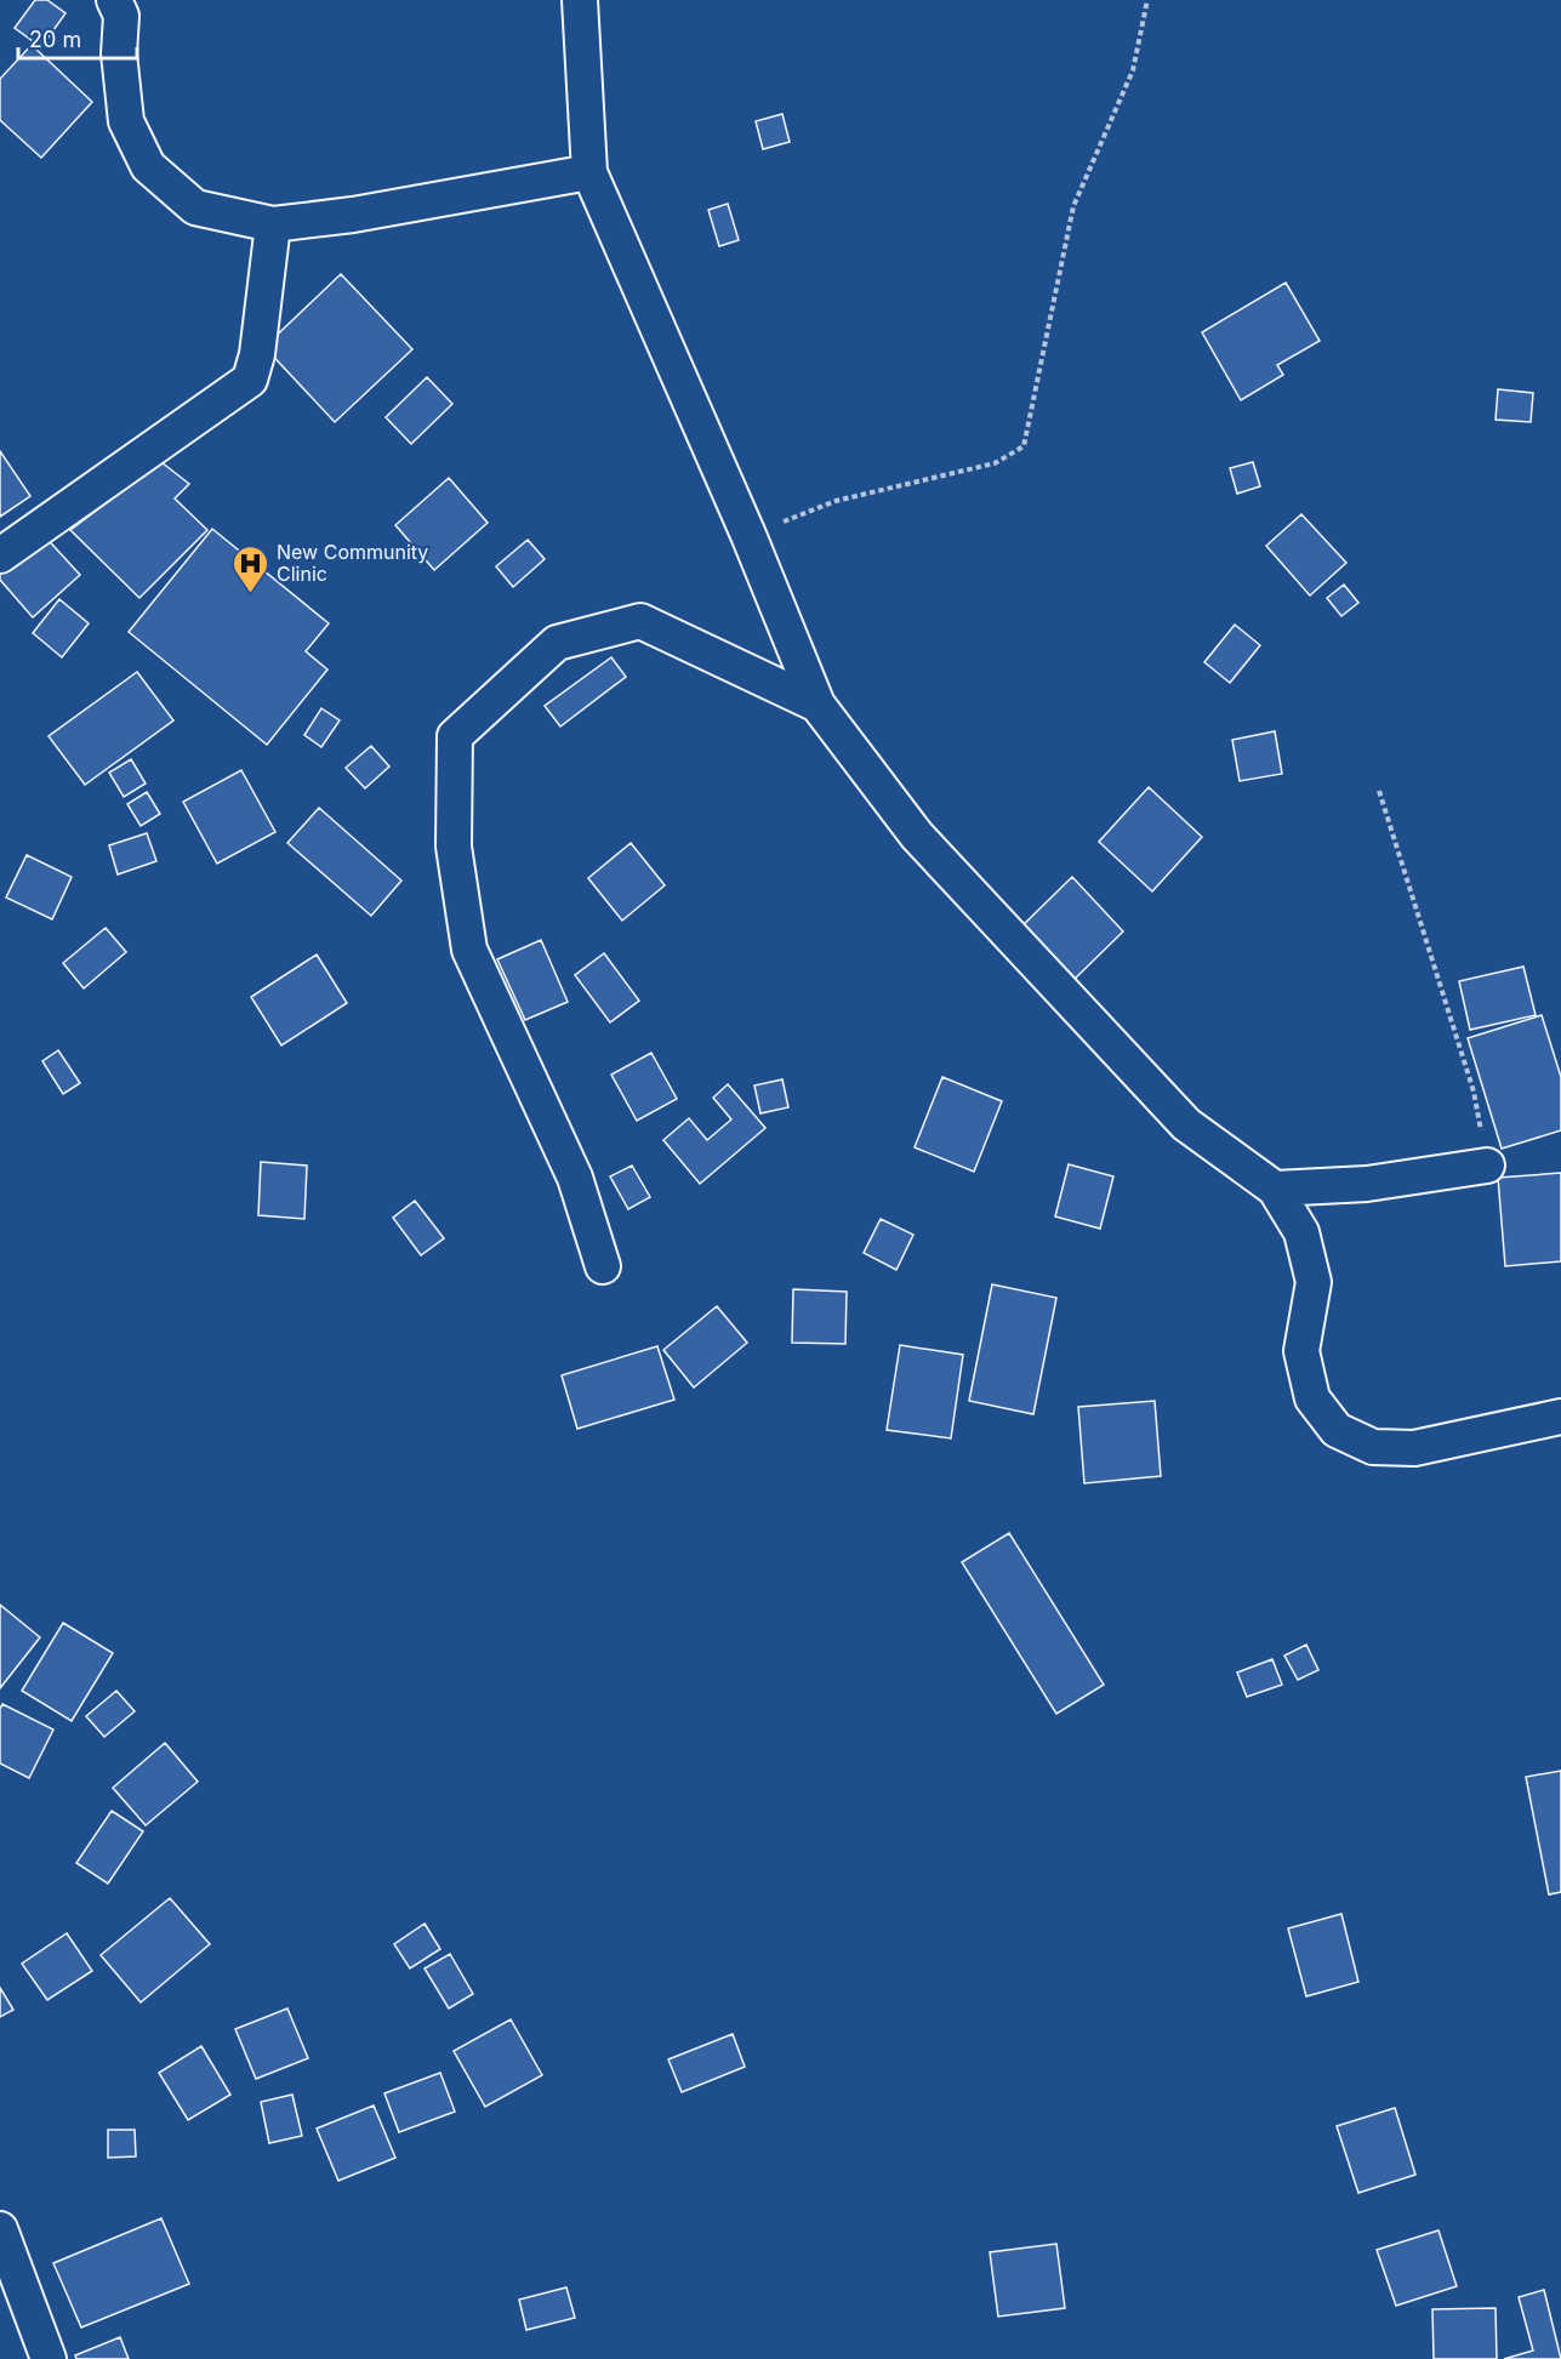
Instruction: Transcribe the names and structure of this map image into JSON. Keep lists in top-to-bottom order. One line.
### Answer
{"places":{"hospital":["New Community Clinic"]},"scale_bar":"20 m"}
